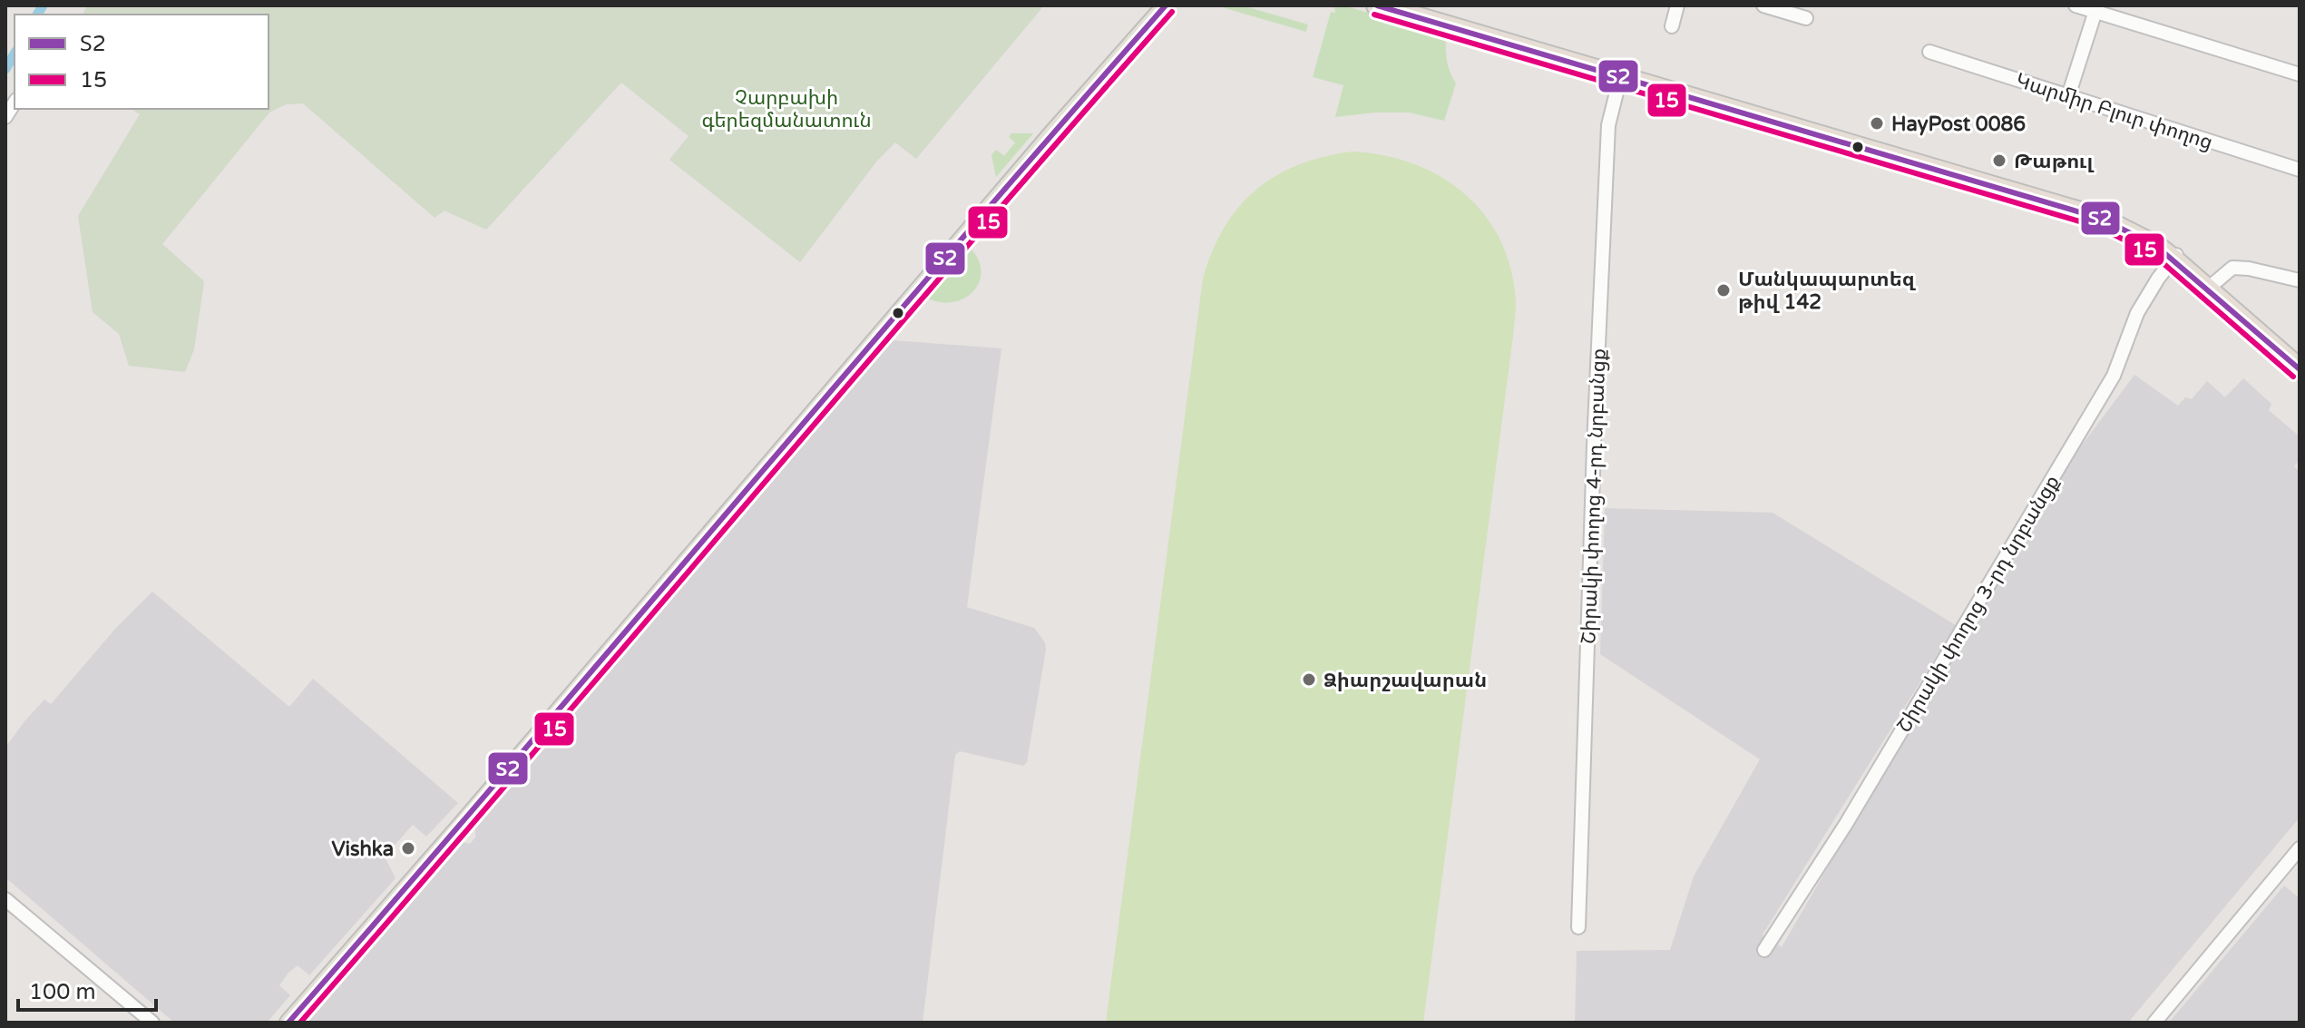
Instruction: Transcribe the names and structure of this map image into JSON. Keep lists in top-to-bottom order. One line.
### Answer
{"streets":{"street":["Կարմիր Բլուր փողոց","Շիրակի փողոց 4-րդ նրբանցք","Շիրակի փողոց 3-րդ նրբանցք"]},"parks":["Չարբախի գերեզմանատուն"],"places":["HayPost 0086","Թաթուլ","Մանկապարտեզ թիվ 142","Ձիարշավարան","Vishka"],"lines":["transit line Տ2","transit line 15"],"legend":["Տ2","15"],"scale_bar":"100 m"}
